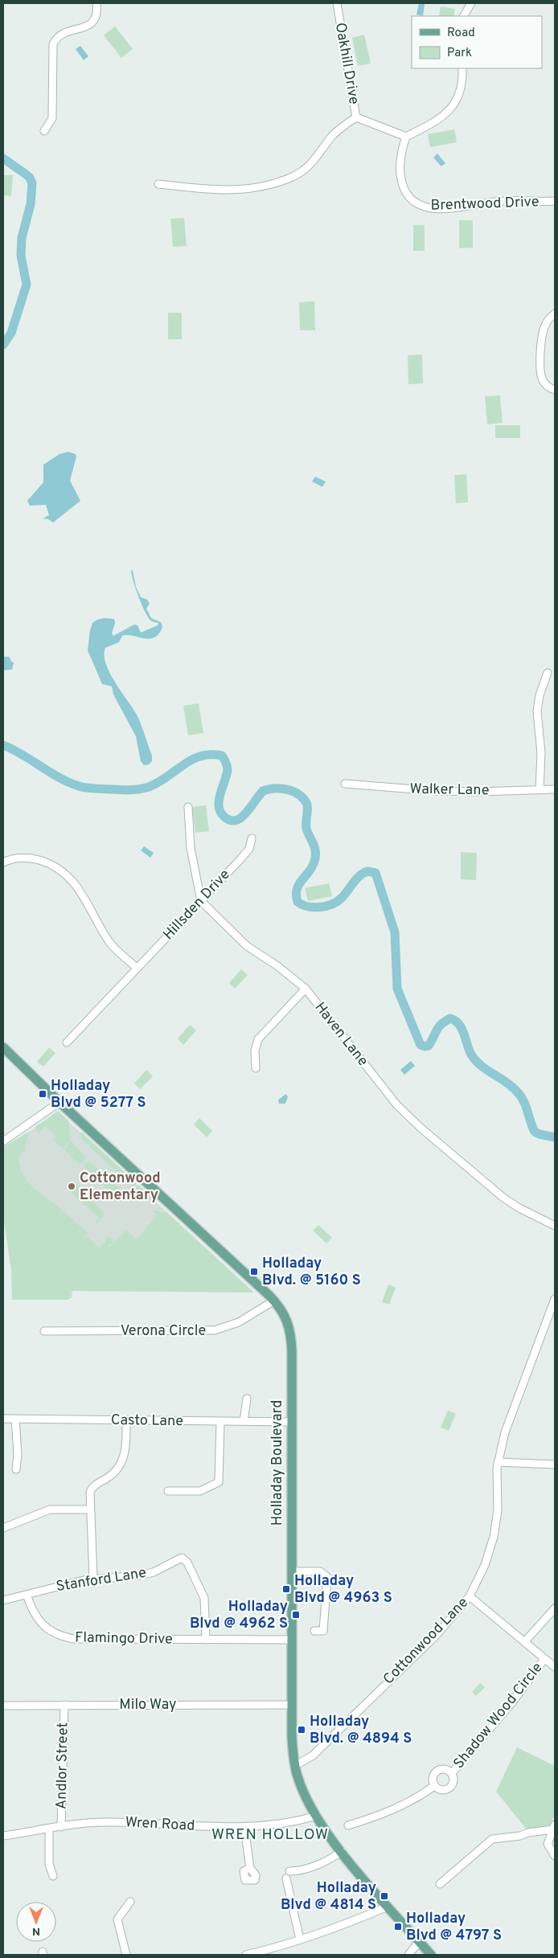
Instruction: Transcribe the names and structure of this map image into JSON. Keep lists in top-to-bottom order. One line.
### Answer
{"streets":{"main road":["Holladay Boulevard"],"street":["Oakhill Drive","Brentwood Drive","Walker Lane","Hillsden Drive","Haven Lane","Verona Circle","Casto Lane","Stanford Lane","Flamingo Drive","Cottonwood Lane","Milo Way","Shadow Wood Circle","Andlor Street","Wren Road"]},"crossings":[["Oakhill Drive","Brentwood Drive"],["Hillsden Drive","Haven Lane"],["Verona Circle","Holladay Boulevard"],["Casto Lane","Holladay Boulevard"],["Holladay Boulevard","Flamingo Drive"],["Holladay Boulevard","Cottonwood Lane"],["Holladay Boulevard","Milo Way"],["Holladay Boulevard","Wren Road"],["Stanford Lane","Flamingo Drive"],["Milo Way","Andlor Street"],["Andlor Street","Wren Road"]],"districts":["WREN HOLLOW"],"places":{"transit":["Holladay Blvd @ 5277 S","Holladay Blvd. @ 5160 S","Holladay Blvd @ 4963 S","Holladay Blvd @ 4962 S","Holladay Blvd. @ 4894 S","Holladay Blvd @ 4814 S","Holladay Blvd @ 4797 S"],"other":["Cottonwood Elementary"]},"legend":["Road","Park"],"north":"bottom"}
